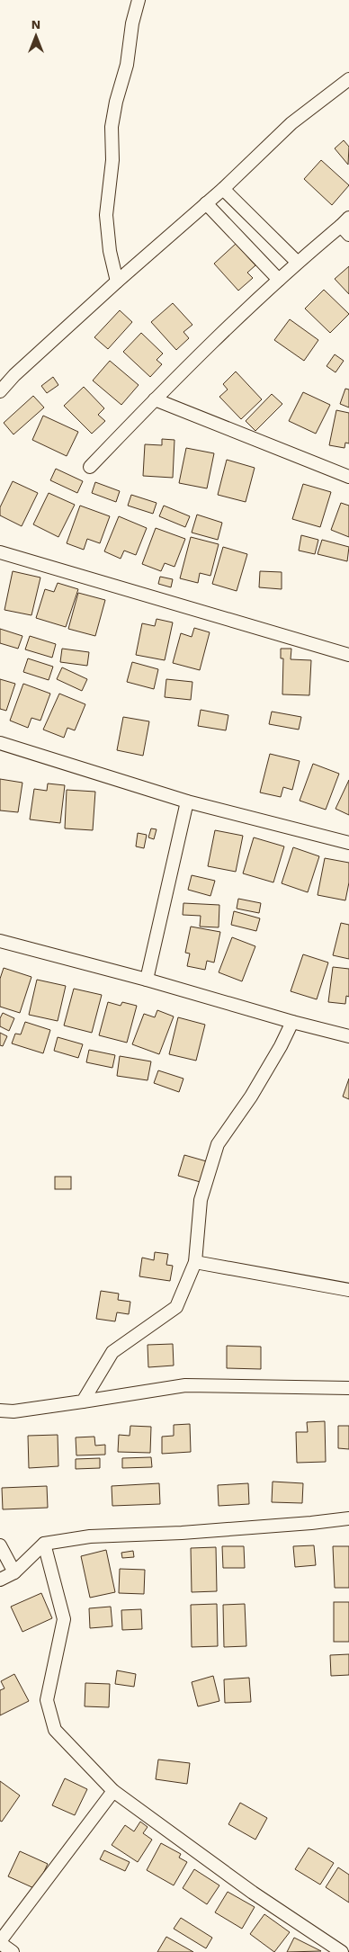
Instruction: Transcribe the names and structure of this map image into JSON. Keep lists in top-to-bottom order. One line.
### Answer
{"north":"top"}
